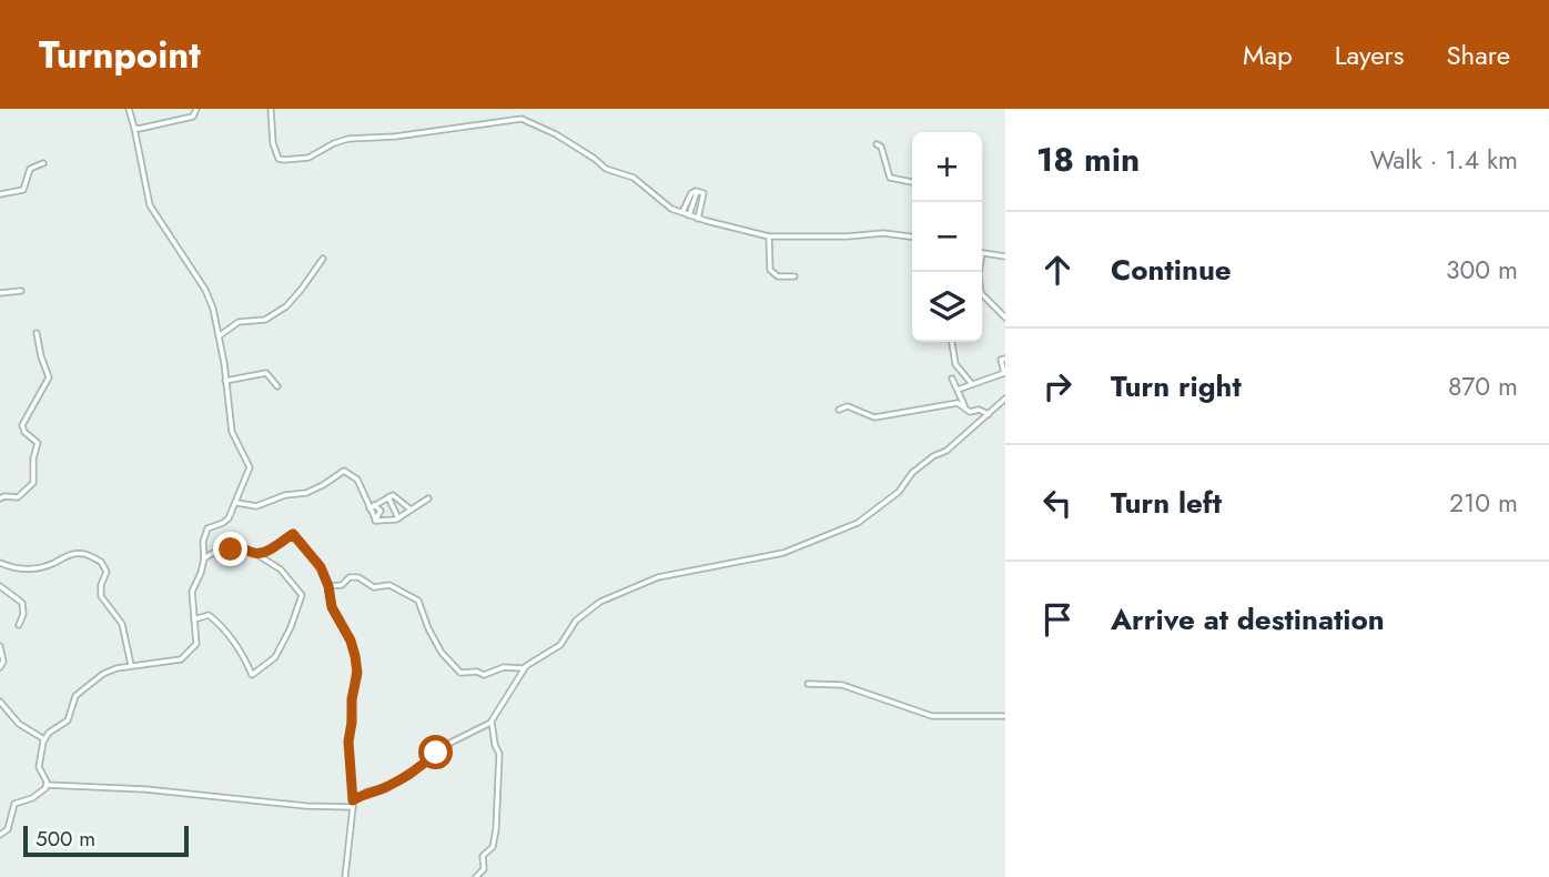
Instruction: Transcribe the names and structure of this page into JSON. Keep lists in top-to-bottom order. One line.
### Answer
{"scale_bar":"500 m","page":{"header":"Turnpoint","nav":["Map","Layers","Share"],"heading":["18 min","Walk · 1.4 km"],"map_buttons":["+","−"],"list":[["Continue","300 m"],["Turn right","870 m"],["Turn left","210 m"],"Arrive at destination"],"scale":"500 m"}}
